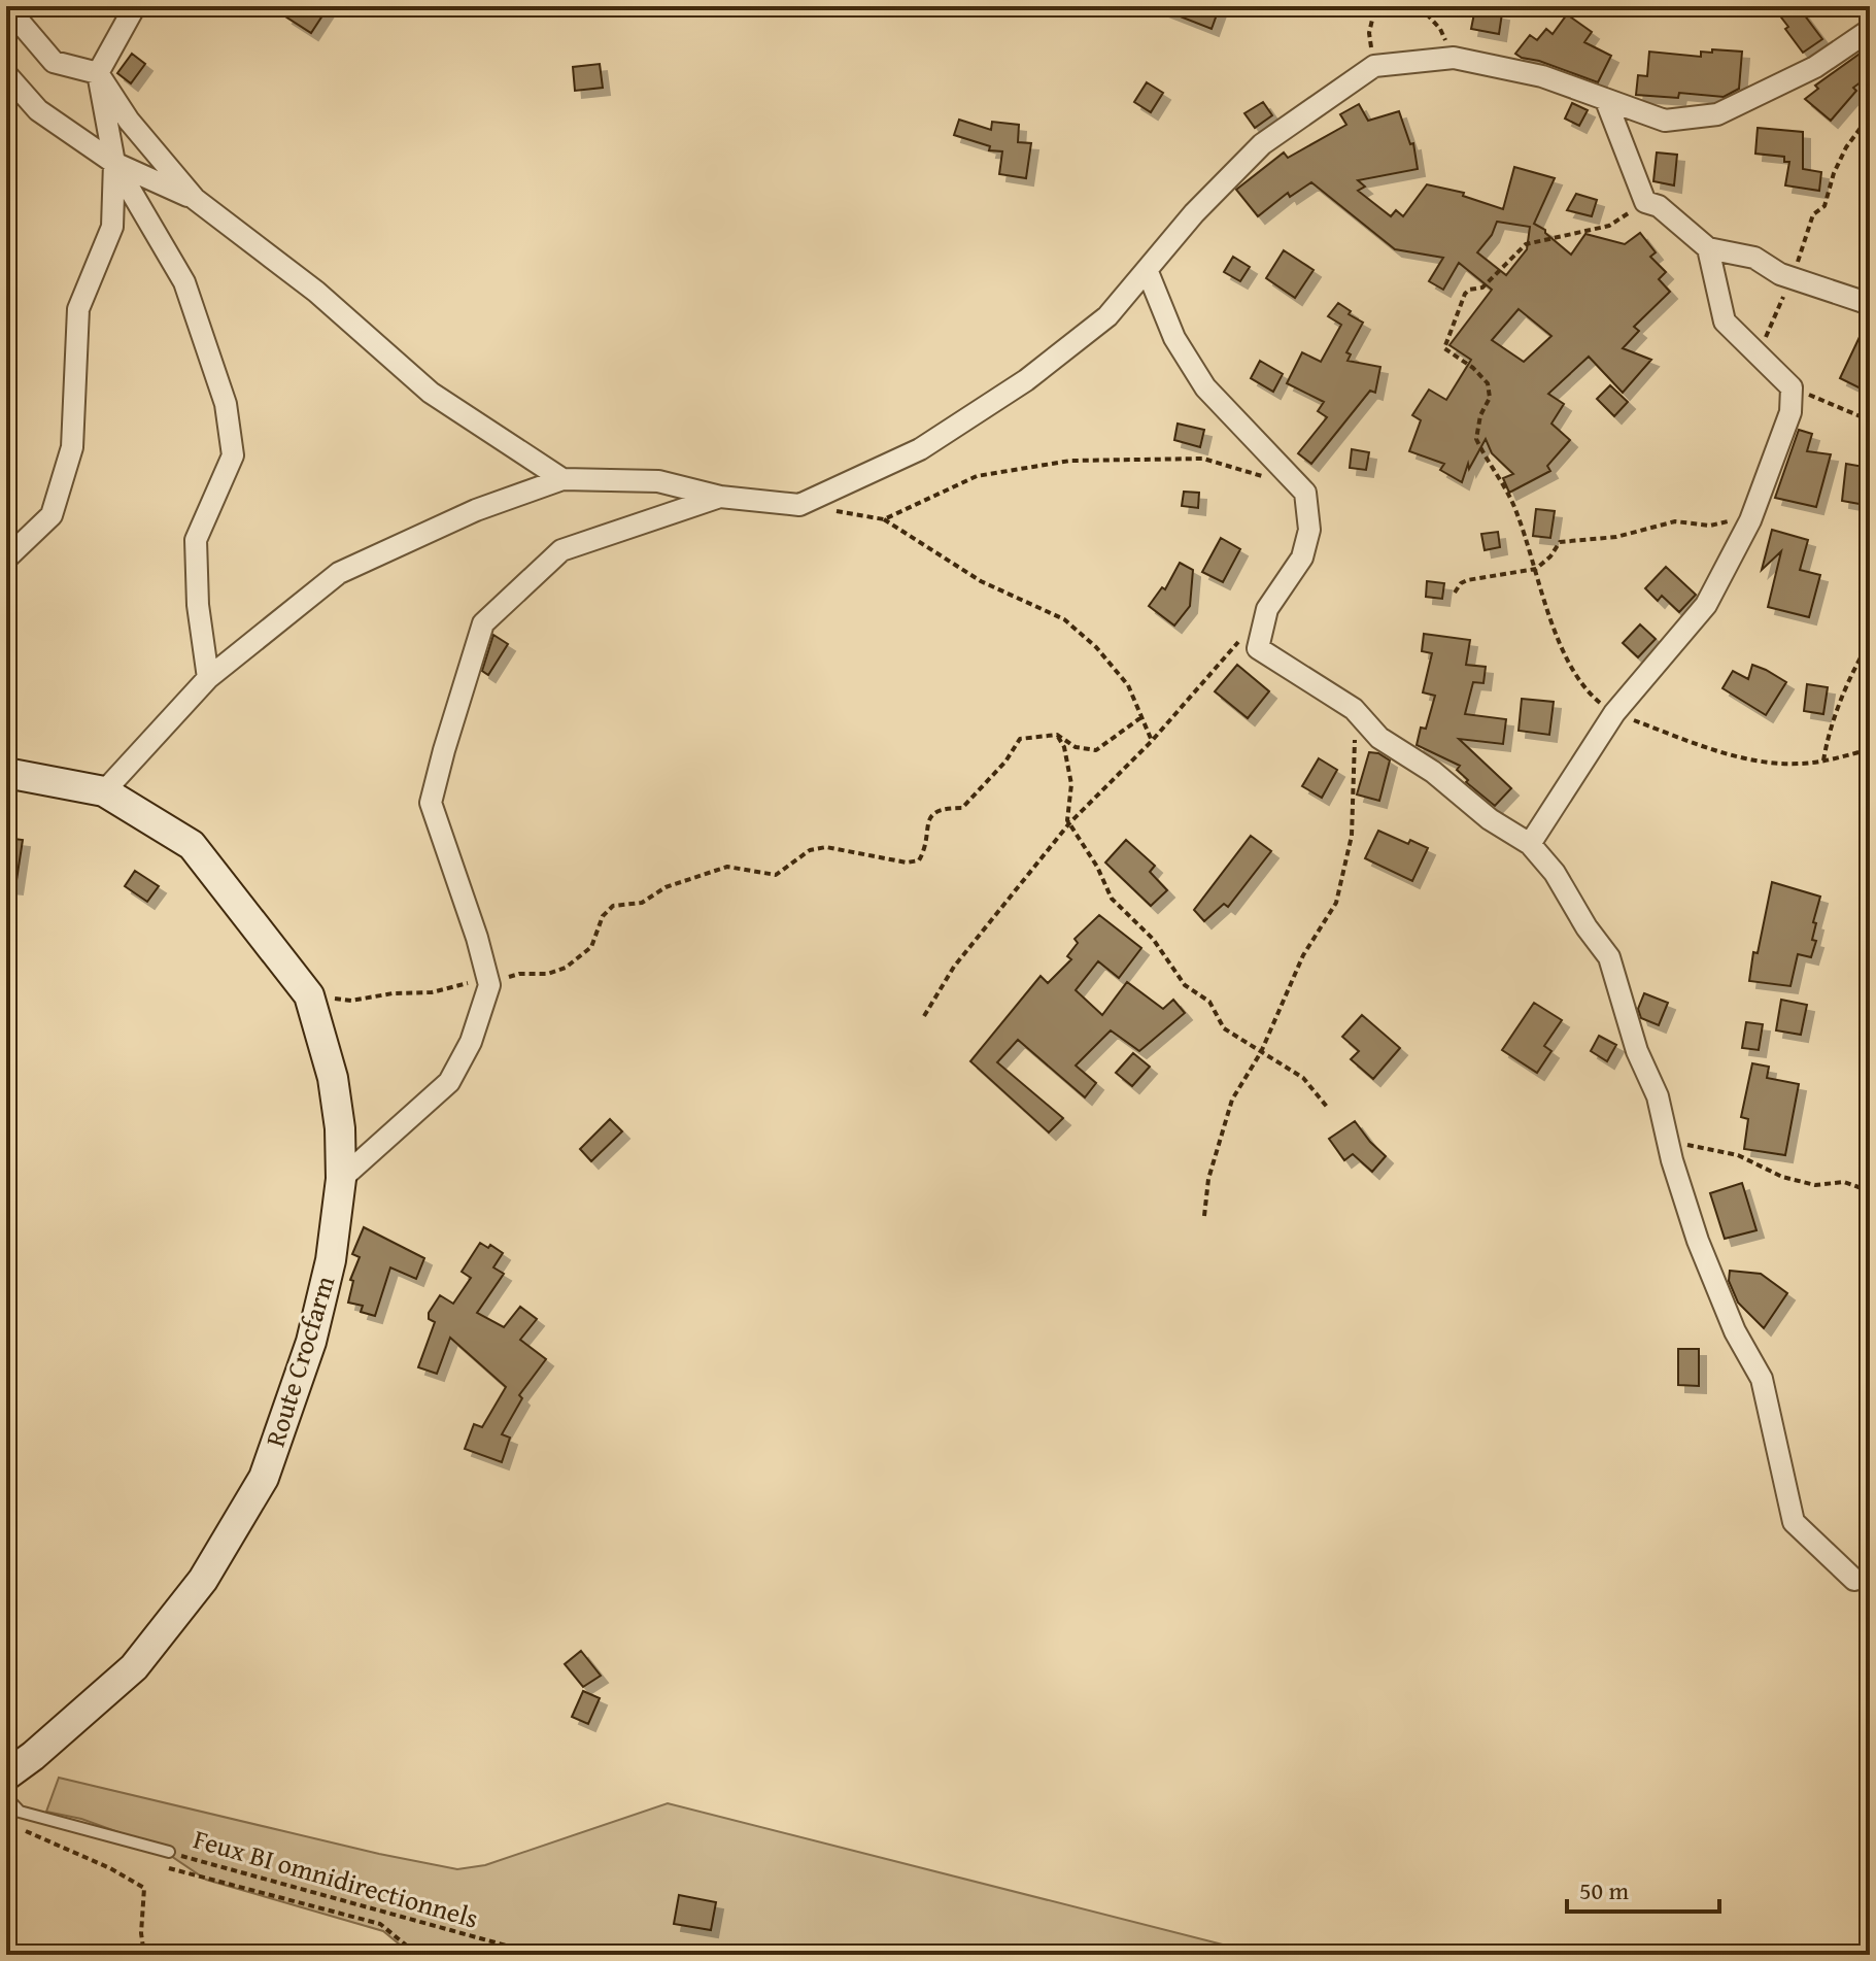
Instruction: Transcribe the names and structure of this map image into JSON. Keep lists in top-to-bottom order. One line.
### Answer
{"streets":{"street":["Route Crocfarm"],"path":["Feux BI omnidirectionnels"]},"scale_bar":"50 m"}
